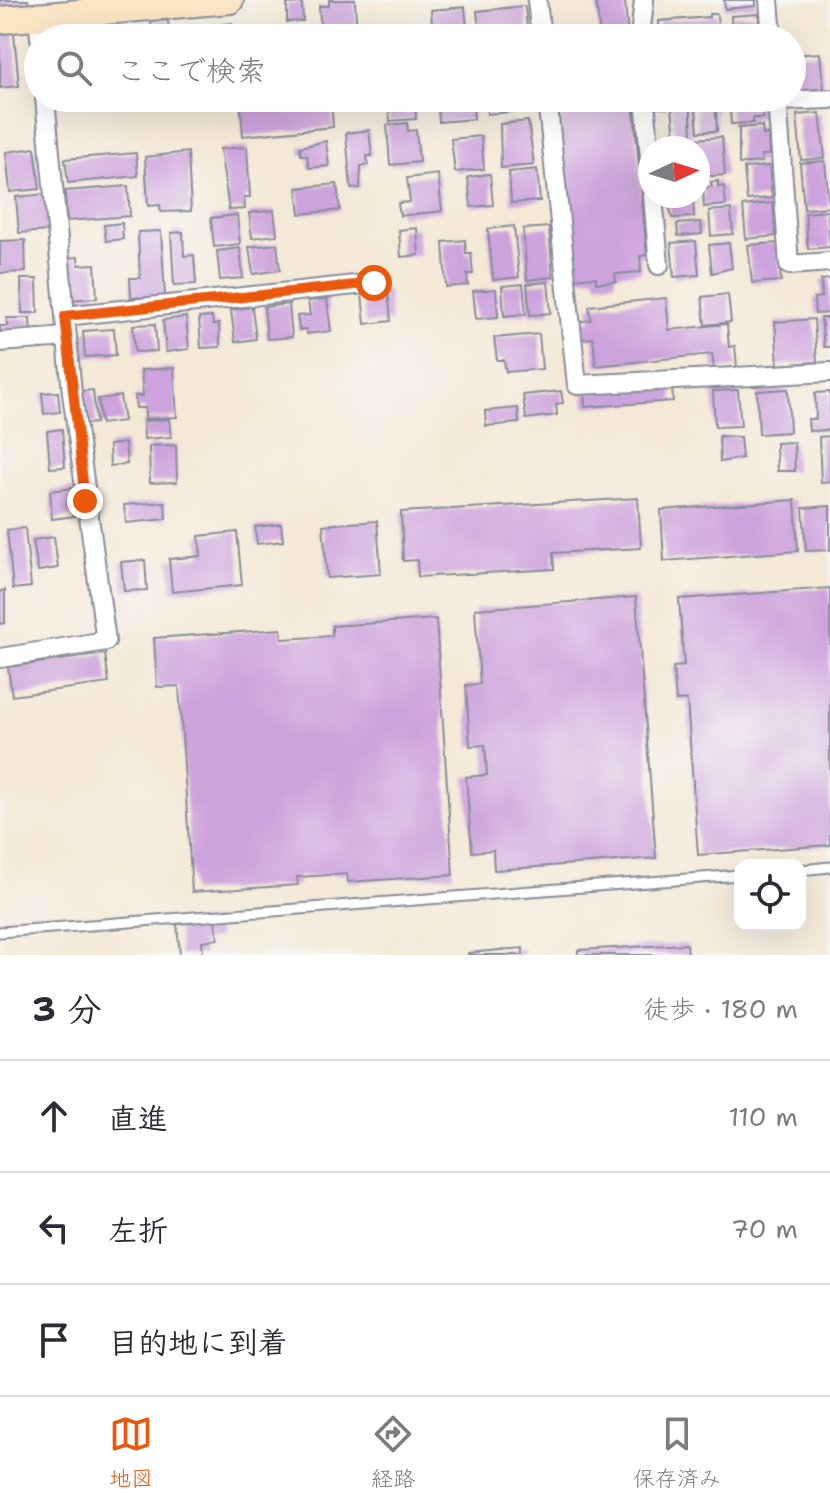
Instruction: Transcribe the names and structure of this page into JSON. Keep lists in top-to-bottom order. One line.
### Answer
{"north":"right","page":{"search":"ここで検索","heading":["3 分","徒歩 · 180 m"],"list":[["直進","110 m"],["左折","70 m"],"目的地に到着"],"nav":["地図","経路","保存済み"]}}
